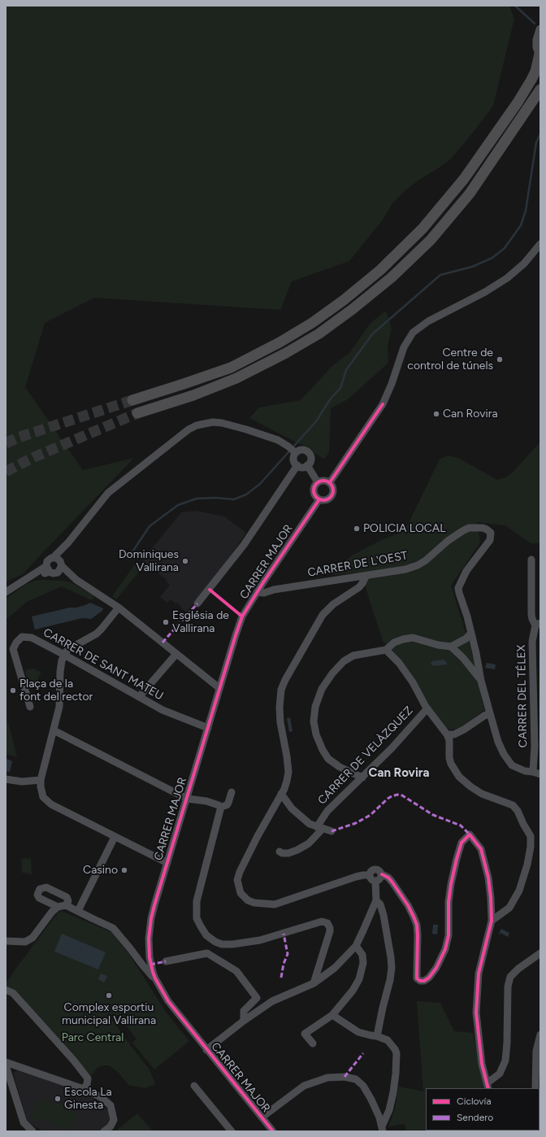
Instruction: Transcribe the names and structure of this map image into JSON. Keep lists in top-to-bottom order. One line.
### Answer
{"streets":{"street":["CARRER MAJOR","CARRER DE L'OEST","CARRER DE SANT MATEU","CARRER DEL TÉLEX","CARRER DE VELÀZQUEZ"]},"crossings":[["CARRER MAJOR","CARRER DE L'OEST"],["CARRER MAJOR","CARRER DE SANT MATEU"]],"districts":["Can Rovira"],"parks":["Parc Central"],"places":["Centre de control de túnels","Can Rovira","POLICIA LOCAL","Dominiques Vallirana","Església de Vallirana","Plaça de la font del rector","Casino","Complex esportiu municipal Vallirana","Escola La Ginesta"],"legend":["Ciclovía","Sendero"]}
